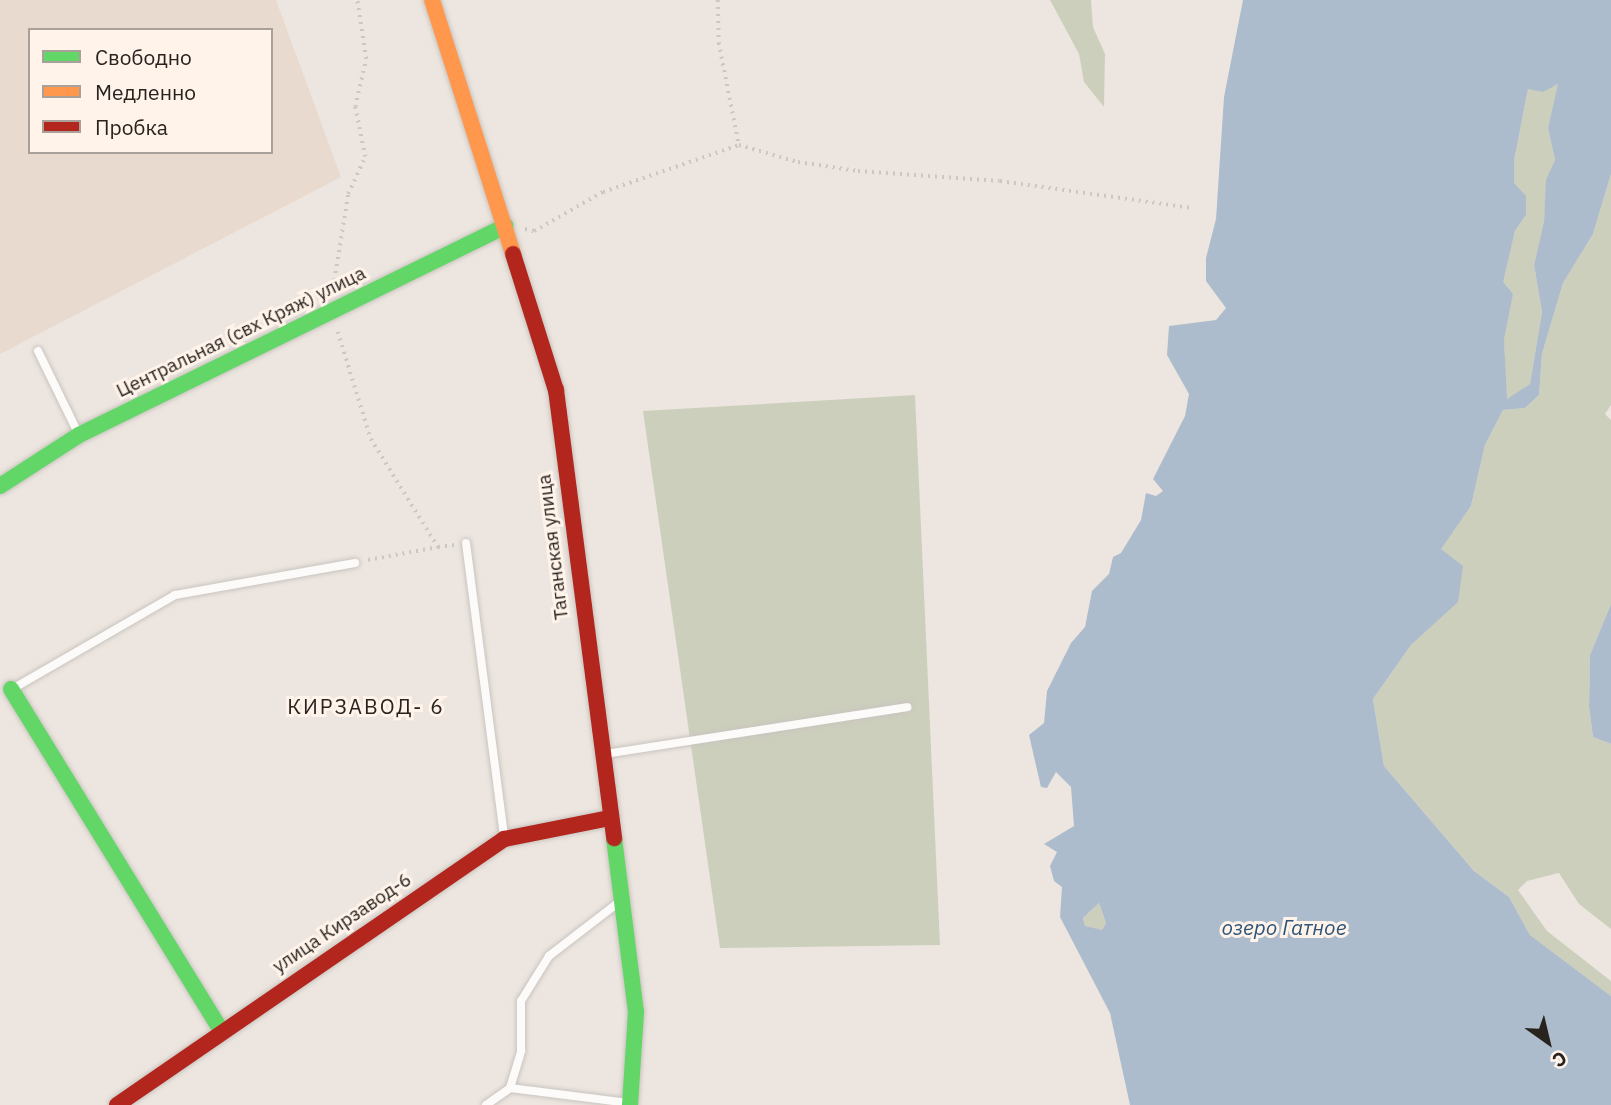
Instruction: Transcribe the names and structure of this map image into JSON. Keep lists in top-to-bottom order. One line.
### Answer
{"streets":{"street":["Центральная (свх Кряж) улица","Таганская улица","улица Кирзавод-6"]},"crossings":[["Центральная (свх Кряж) улица","Таганская улица"],["Таганская улица","улица Кирзавод-6"]],"districts":["КИРЗАВОД- 6"],"water":["озеро Гатное"],"legend":["Свободно","Медленно","Пробка"],"north":"bottom right"}
